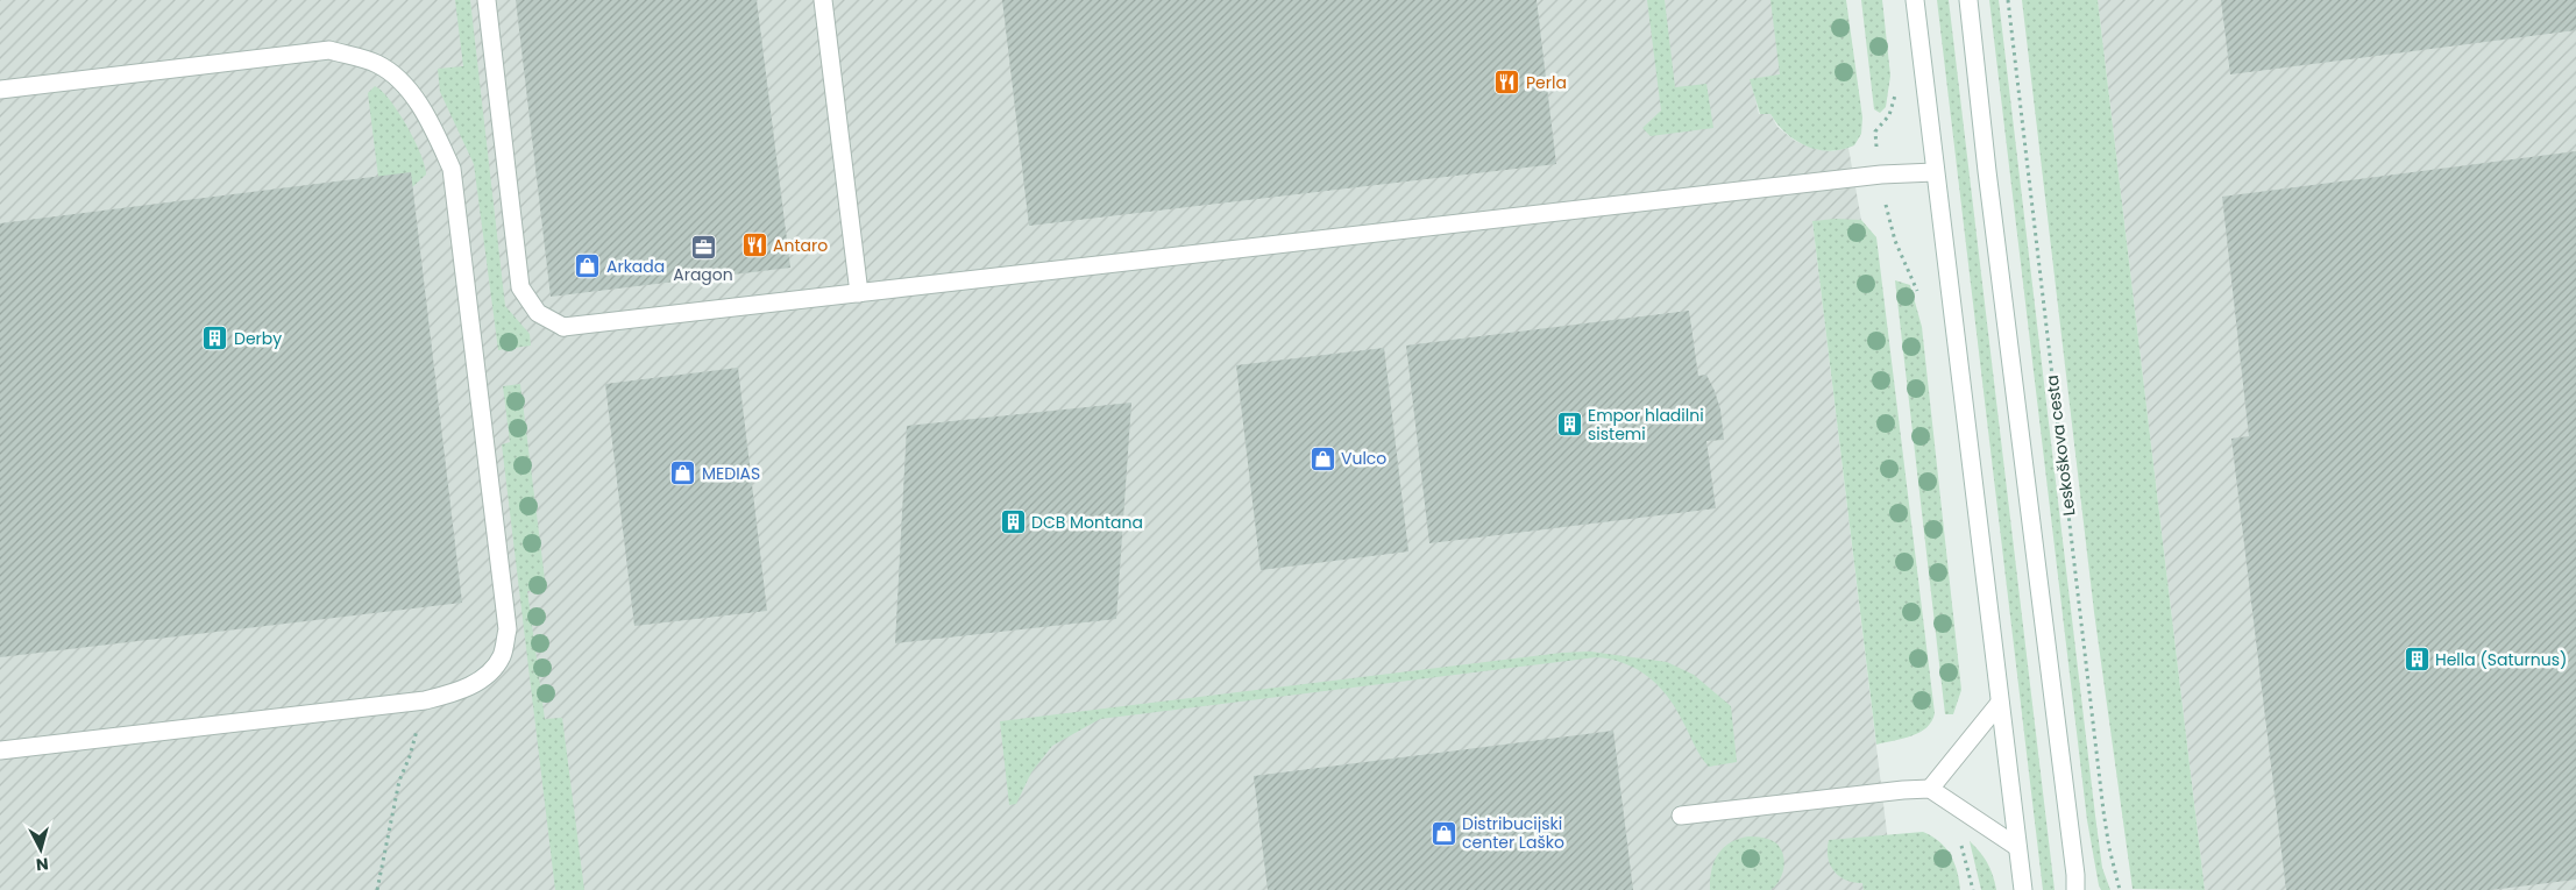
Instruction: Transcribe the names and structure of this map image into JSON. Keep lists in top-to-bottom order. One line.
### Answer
{"streets":{"path":["Leskoškova cesta"]},"places":{"restaurant":["Perla","Antaro"],"office":["Aragon"],"shop":["Arkada","Vulco","MEDIAS","Distribucijski center Laško"],"building":["Derby","Empor hladilni sistemi","DCB Montana","Hella (Saturnus)"]},"north":"bottom"}
